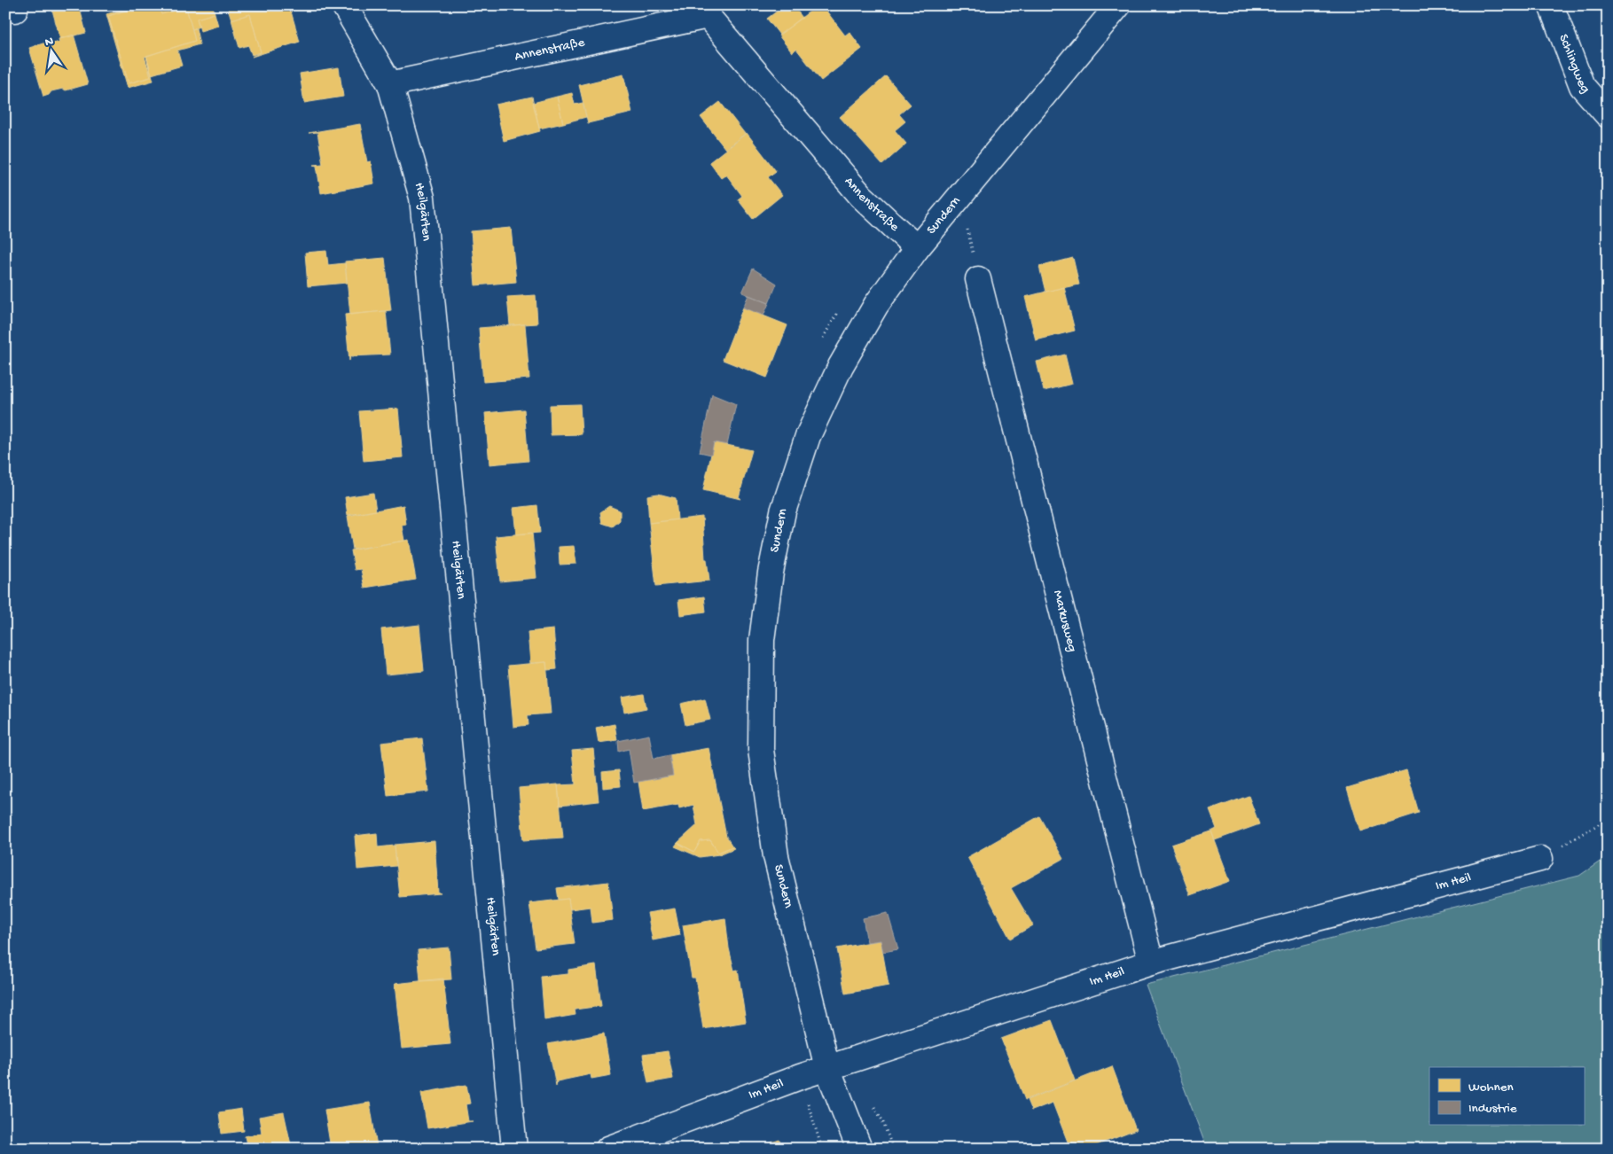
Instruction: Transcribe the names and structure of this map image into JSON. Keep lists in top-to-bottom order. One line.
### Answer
{"streets":{"street":["Annenstraße","Schlingweg","Heilgärten","Sundern","Markusweg","Im Heil"]},"crossings":[["Annenstraße","Heilgärten"],["Annenstraße","Sundern"],["Sundern","Im Heil"],["Markusweg","Im Heil"]],"legend":["Wohnen","Industrie"],"north":"top"}
